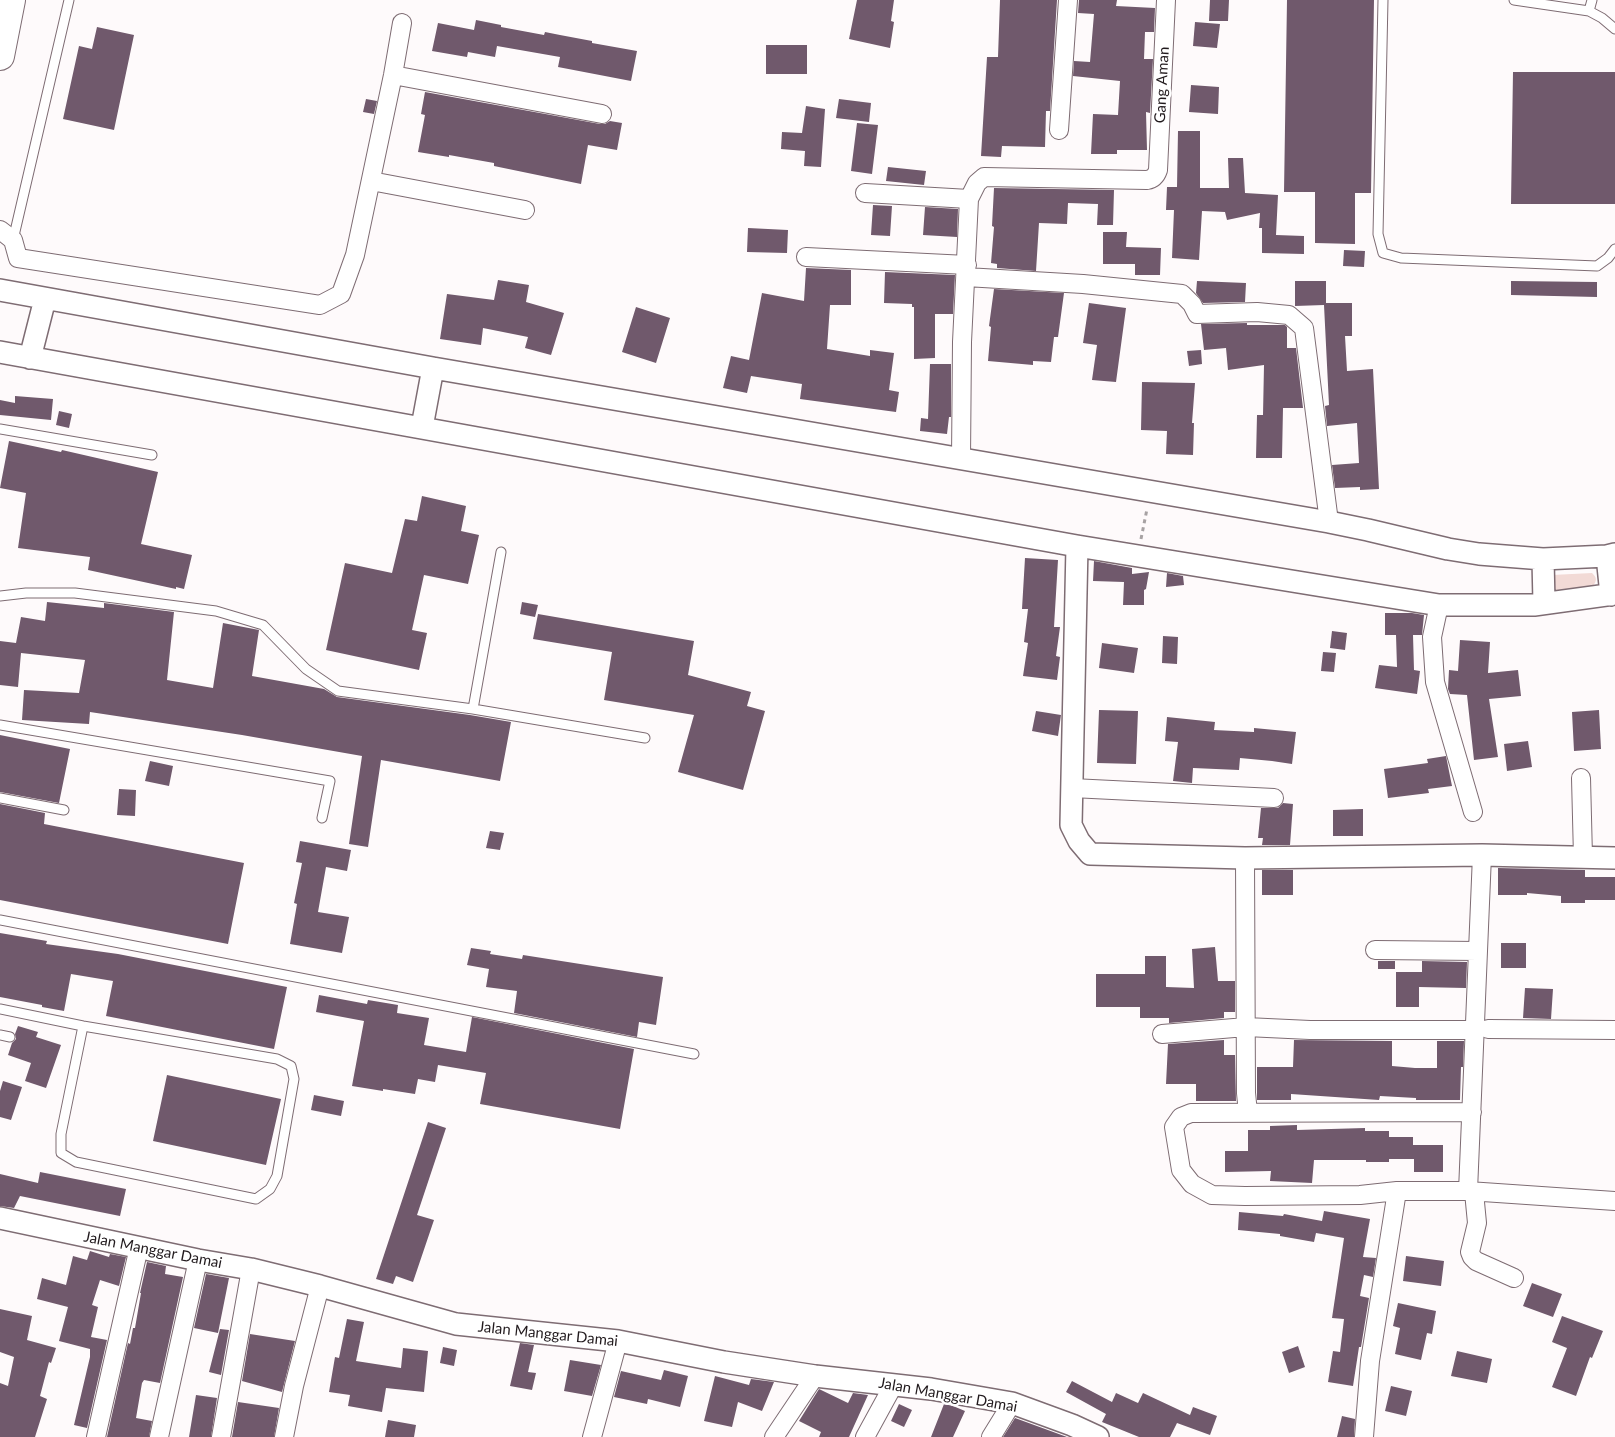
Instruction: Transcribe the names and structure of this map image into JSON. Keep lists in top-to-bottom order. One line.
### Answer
{"streets":{"street":["Gang Aman","Jalan Manggar Damai"]}}
